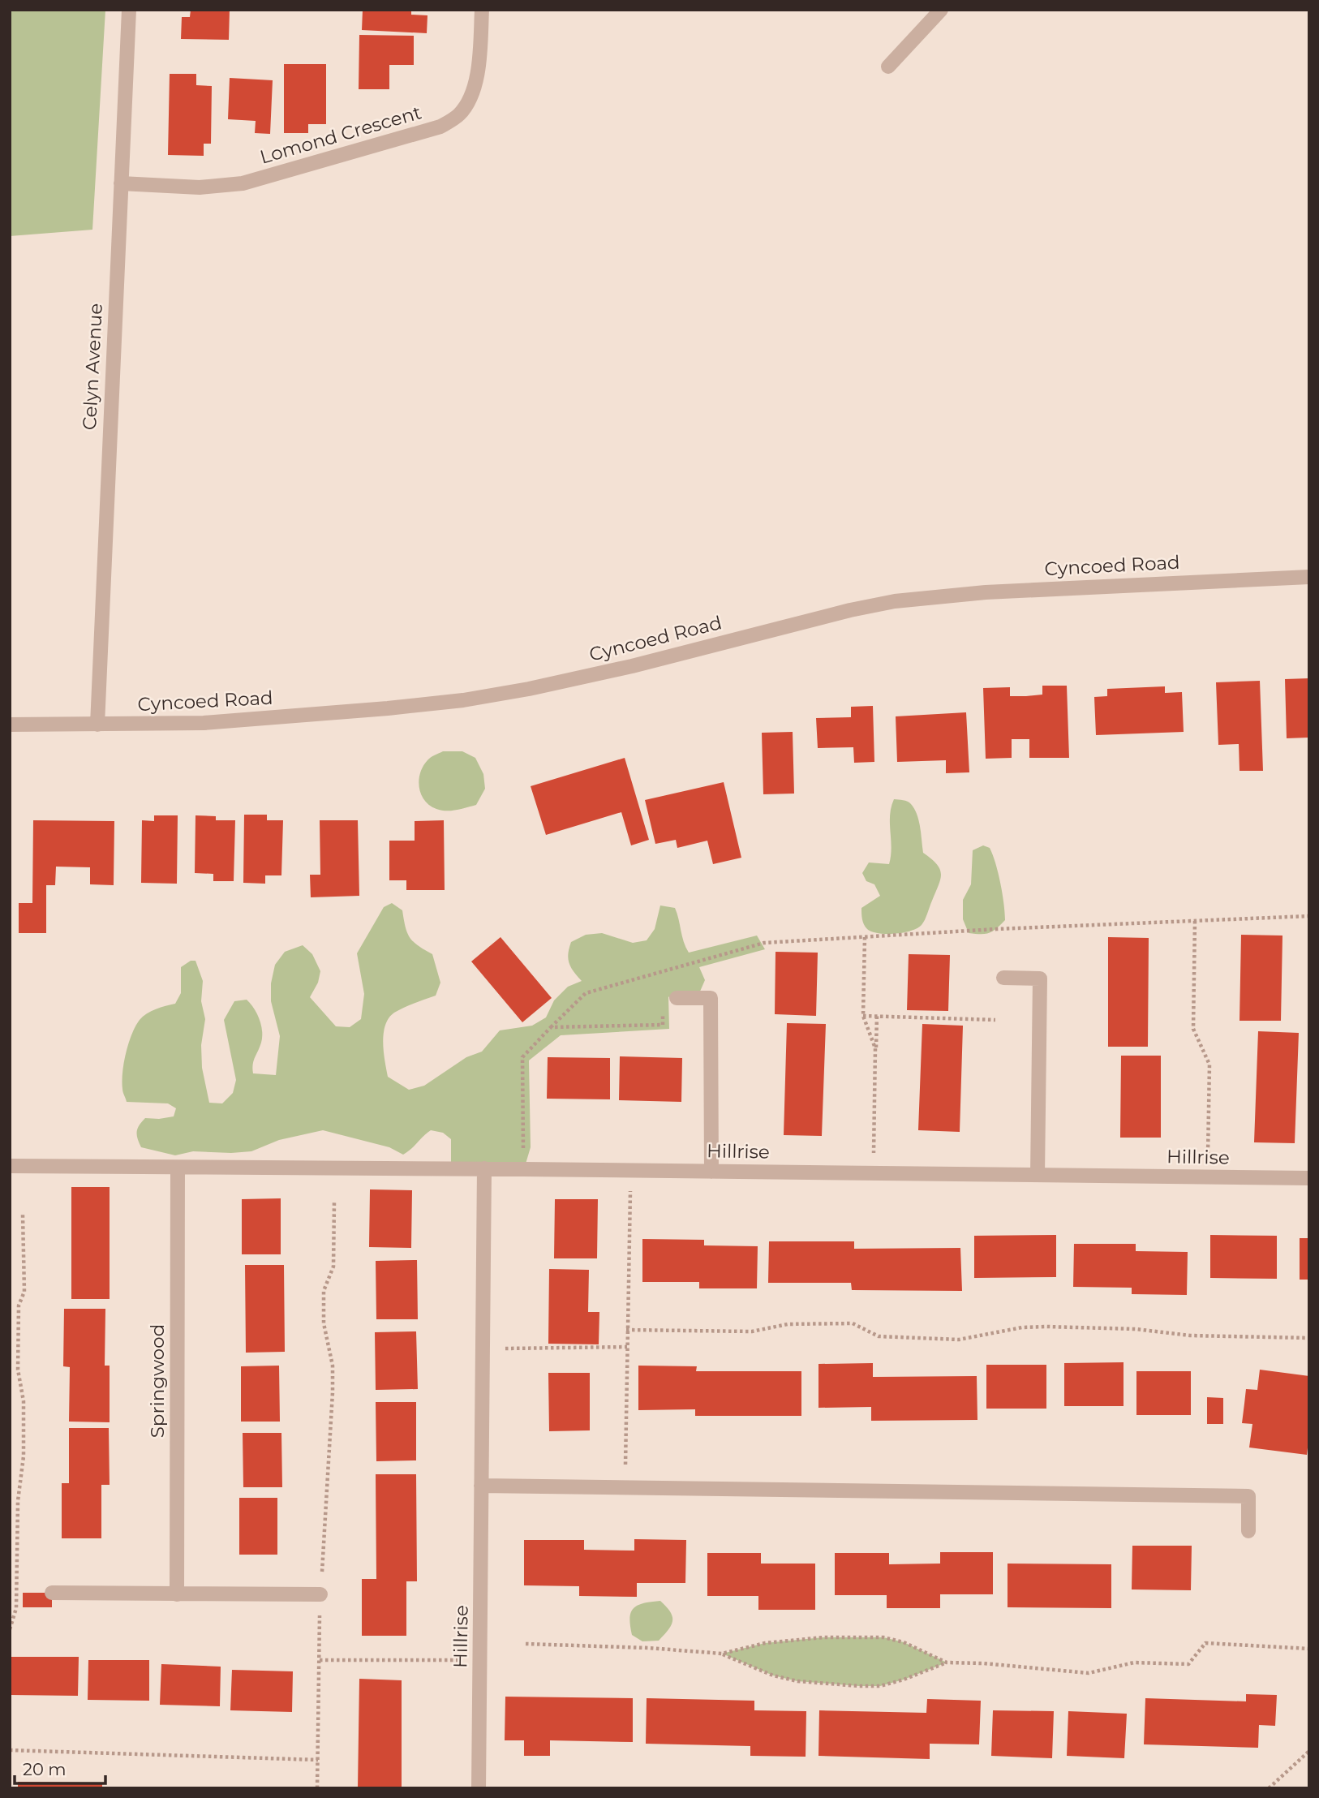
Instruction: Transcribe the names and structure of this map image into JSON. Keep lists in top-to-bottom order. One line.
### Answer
{"streets":{"street":["Lomond Crescent","Celyn Avenue","Cyncoed Road","Hillrise","Springwood"]},"crossings":[["Lomond Crescent","Celyn Avenue"],["Celyn Avenue","Cyncoed Road"]],"scale_bar":"20 m"}
